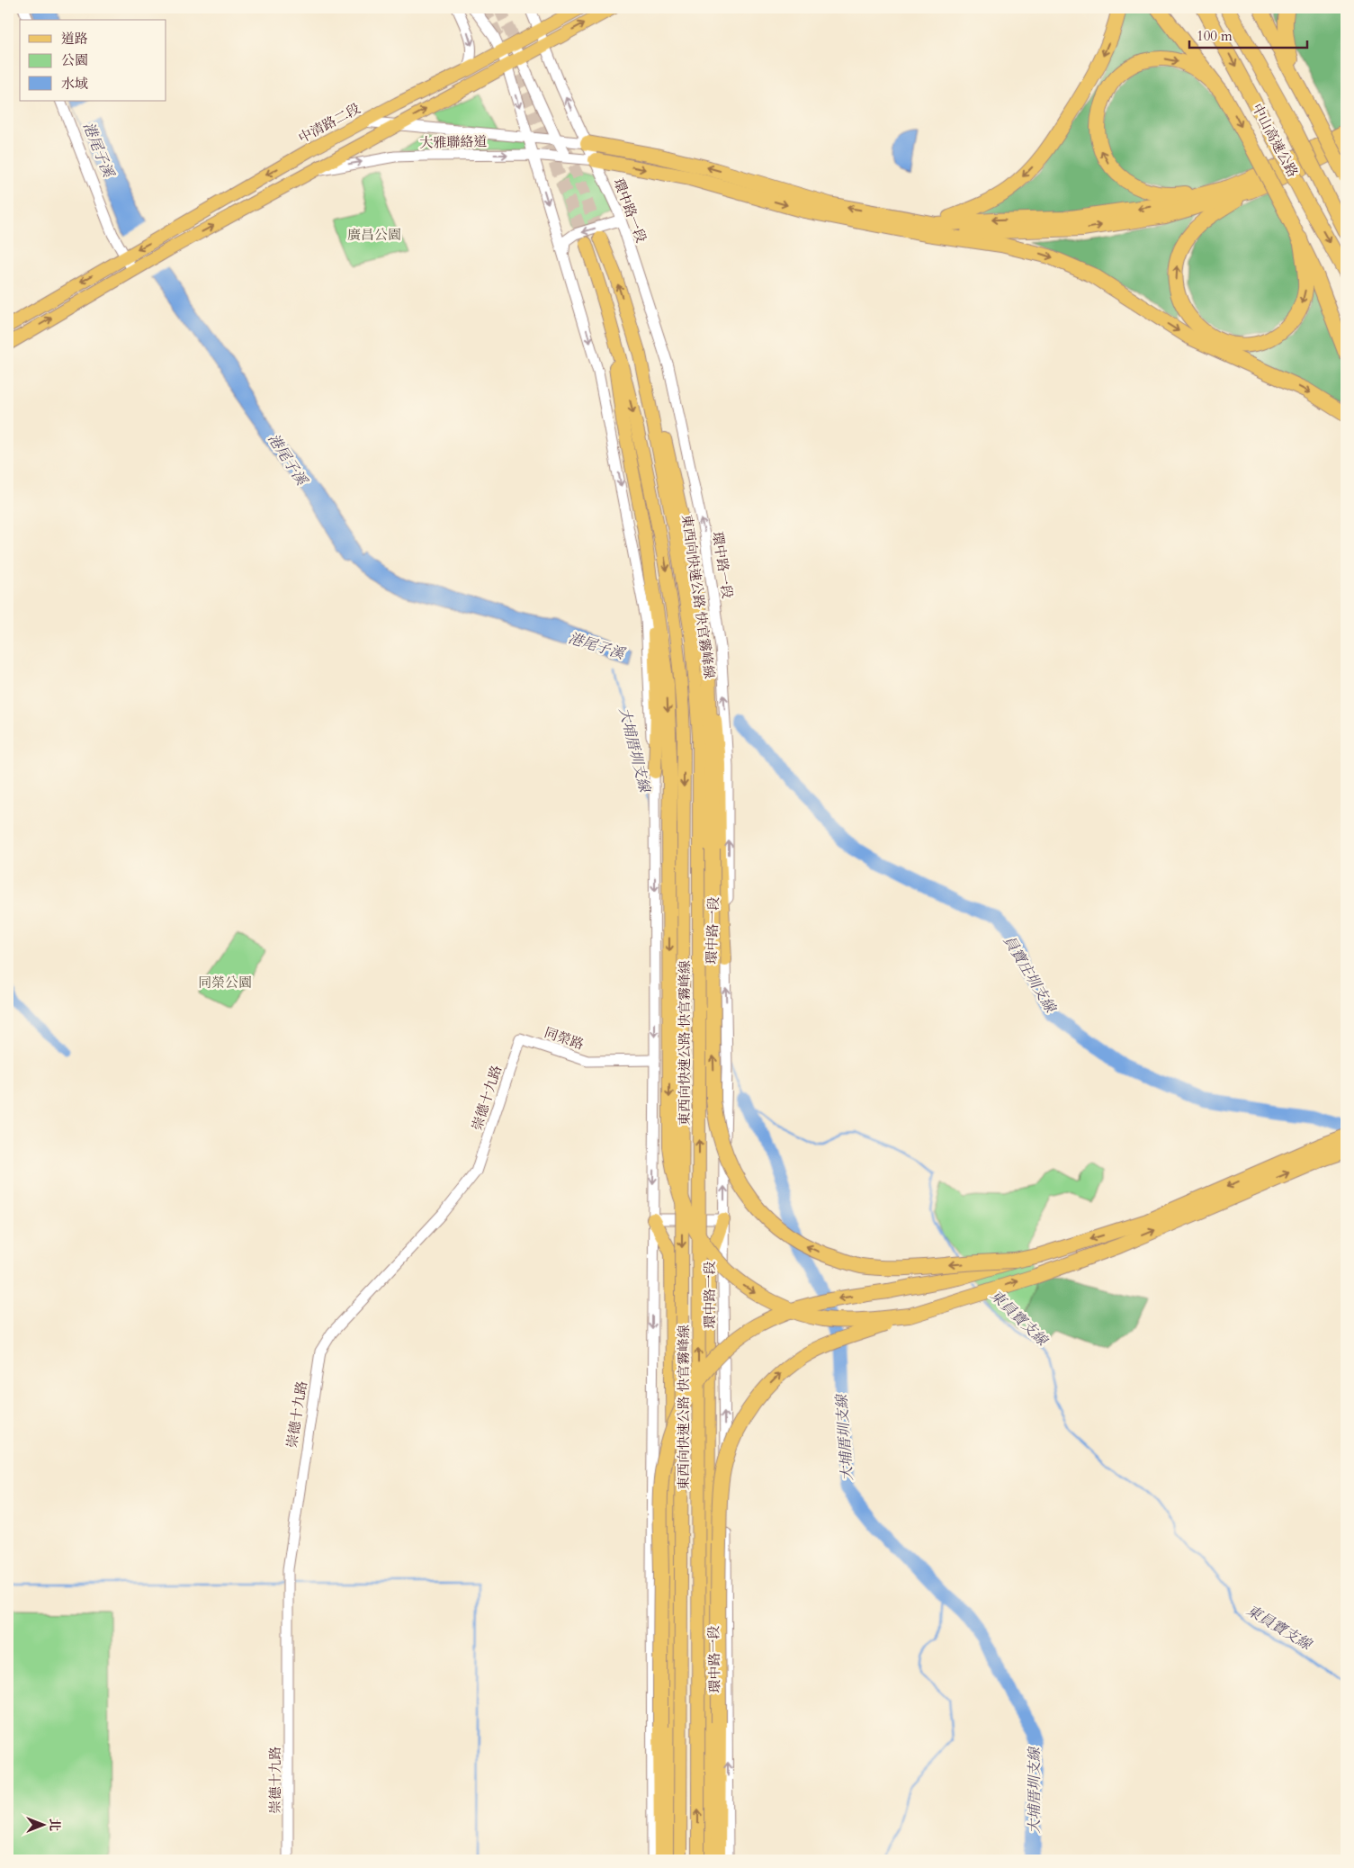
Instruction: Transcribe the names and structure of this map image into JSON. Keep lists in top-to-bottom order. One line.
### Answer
{"streets":{"highway":["中山高速公路"],"main road":["中清路二段","東西向快速公路 快官霧峰線"],"street":["大雅聯絡道","環中路一段","同榮路","崇德十九路"]},"crossings":[["中清路二段","大雅聯絡道"],["中清路二段","環中路一段"],["大雅聯絡道","環中路一段"],["同榮路","崇德十九路"]],"water":["港尾子溪","大埔厝圳支線","員寶庄圳支線","東員寶支線"],"parks":["廣昌公園","同榮公園"],"legend":["道路","公園","水域"],"scale_bar":"100 m","north":"right"}
